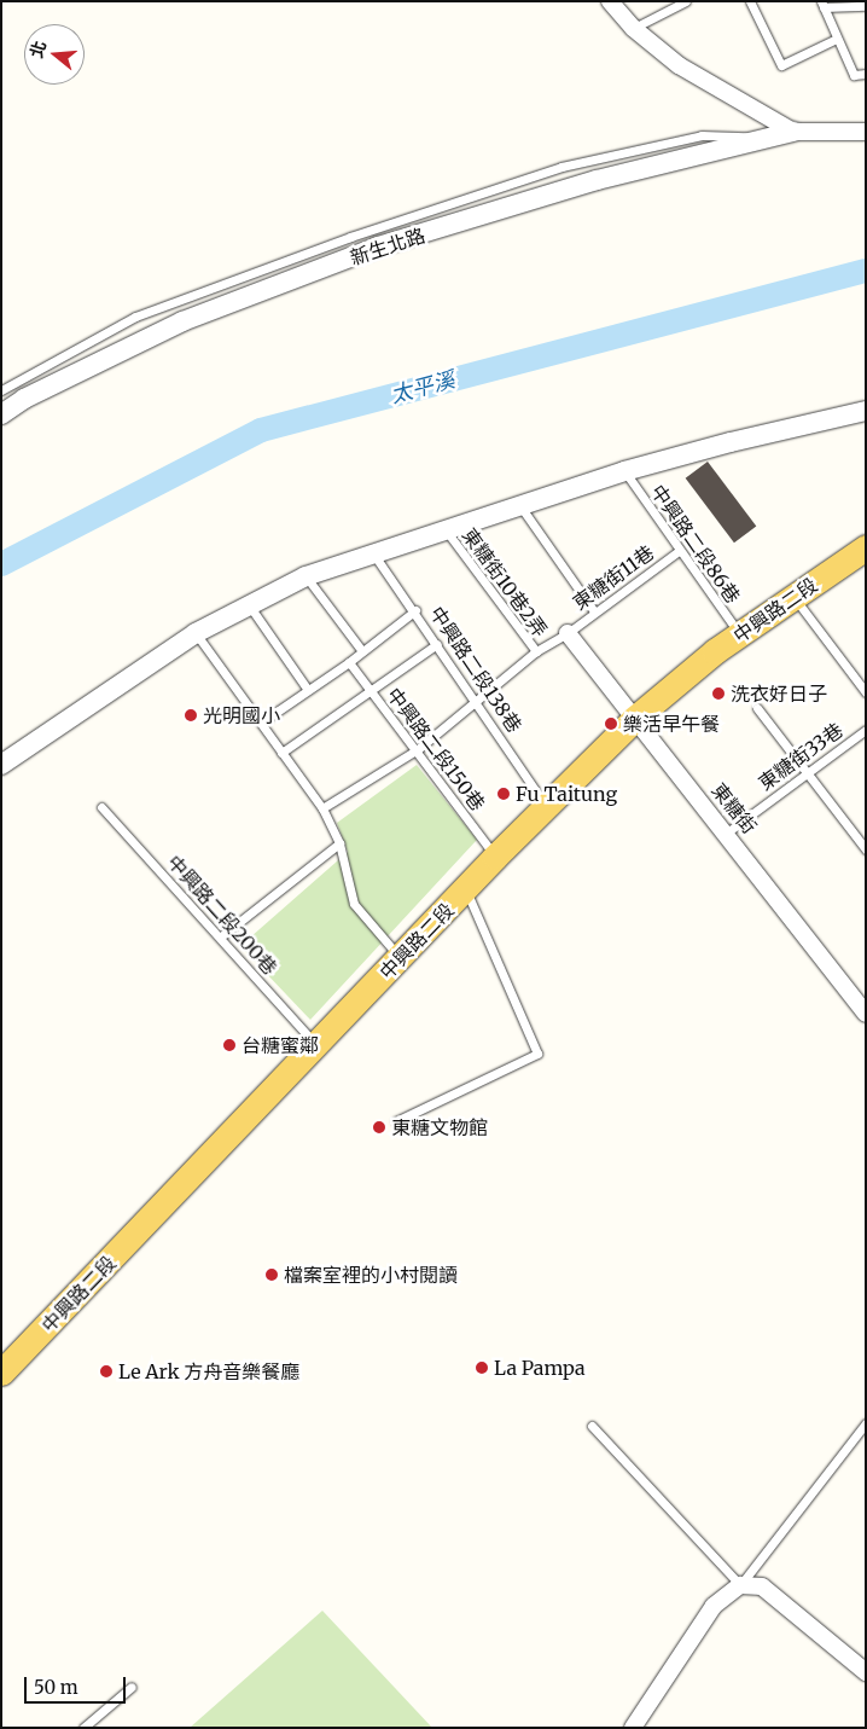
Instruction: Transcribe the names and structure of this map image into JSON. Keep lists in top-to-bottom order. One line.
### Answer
{"streets":{"main road":["中興路二段"],"street":["新生北路","東糖街"],"lane":["中興路二段86巷","東糖街11巷","東糖街10巷2弄","中興路二段138巷","中興路二段150巷","東糖街33巷","中興路二段200巷"]},"crossings":[["中興路二段86巷","東糖街11巷"],["中興路二段86巷","中興路二段"],["東糖街11巷","東糖街10巷2弄"],["東糖街11巷","中興路二段138巷"],["東糖街11巷","中興路二段150巷"],["東糖街11巷","東糖街"],["中興路二段","中興路二段138巷"],["中興路二段","中興路二段150巷"],["中興路二段","東糖街"],["中興路二段","中興路二段200巷"],["東糖街33巷","東糖街"]],"water":["太平溪"],"places":["洗衣好日子","光明國小","樂活早午餐","Fu Taitung","台糖蜜鄰","東糖文物館","檔案室裡的小村閱讀","La Pampa","Le Ark 方舟音樂餐廳"],"scale_bar":"50 m","north":"left"}
